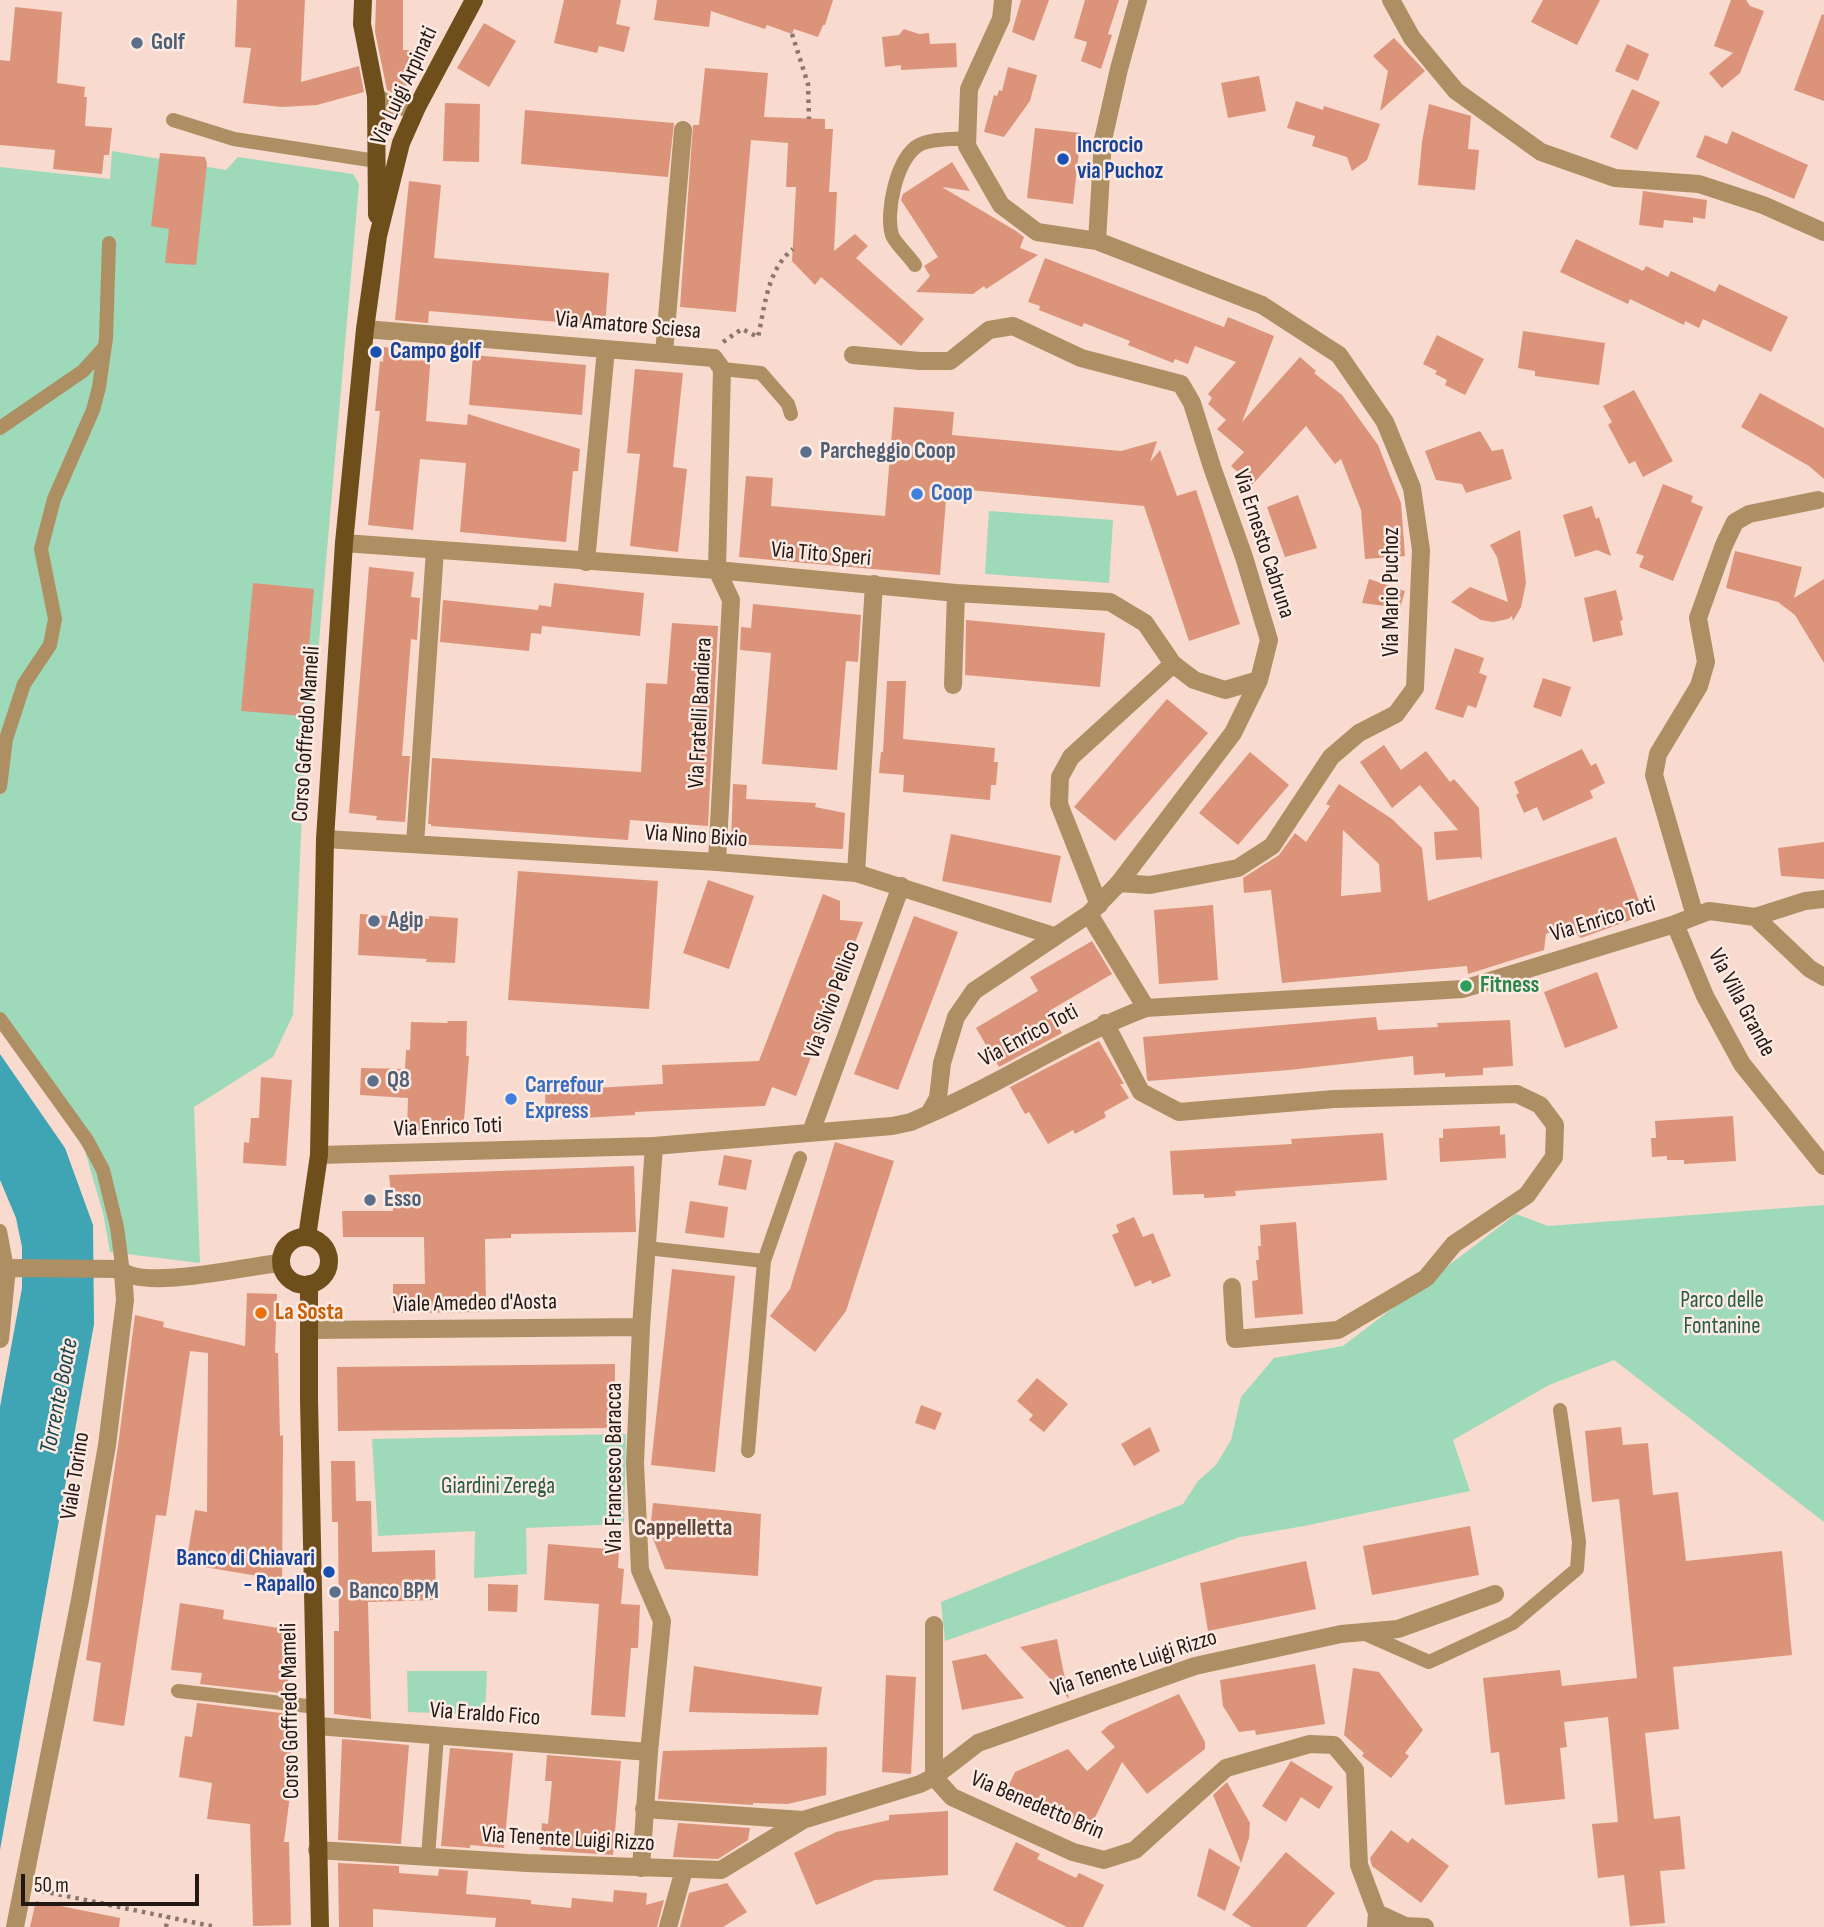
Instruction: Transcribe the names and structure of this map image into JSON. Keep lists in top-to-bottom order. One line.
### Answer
{"streets":{"main road":["Via Luigi Arpinati","Corso Goffredo Mameli"],"street":["Via Amatore Sciesa","Via Ernesto Cabruna","Via Tito Speri","Via Mario Puchoz","Via Fratelli Bandiera","Via Nino Bixio","Via Enrico Toti","Via Silvio Pellico","Via Villa Grande","Viale Amedeo d'Aosta","Via Francesco Baracca","Viale Torino","Via Tenente Luigi Rizzo","Via Eraldo Fico","Via Benedetto Brin"]},"crossings":[["Via Luigi Arpinati","Corso Goffredo Mameli"],["Via Amatore Sciesa","Via Tito Speri"],["Via Amatore Sciesa","Via Fratelli Bandiera"],["Via Amatore Sciesa","Corso Goffredo Mameli"],["Via Ernesto Cabruna","Via Tito Speri"],["Via Ernesto Cabruna","Via Mario Puchoz"],["Via Ernesto Cabruna","Via Nino Bixio"],["Via Ernesto Cabruna","Via Enrico Toti"],["Via Tito Speri","Via Fratelli Bandiera"],["Via Tito Speri","Corso Goffredo Mameli"],["Via Fratelli Bandiera","Via Nino Bixio"],["Corso Goffredo Mameli","Via Nino Bixio"],["Corso Goffredo Mameli","Via Enrico Toti"],["Corso Goffredo Mameli","Viale Amedeo d'Aosta"],["Corso Goffredo Mameli","Via Tenente Luigi Rizzo"],["Corso Goffredo Mameli","Via Eraldo Fico"],["Via Nino Bixio","Via Silvio Pellico"],["Via Enrico Toti","Via Silvio Pellico"],["Via Enrico Toti","Via Villa Grande"],["Via Enrico Toti","Via Francesco Baracca"],["Viale Amedeo d'Aosta","Via Francesco Baracca"],["Via Francesco Baracca","Via Tenente Luigi Rizzo"],["Via Francesco Baracca","Via Eraldo Fico"],["Via Tenente Luigi Rizzo","Via Benedetto Brin"]],"districts":["Cappelletta"],"water":["Torrente Boate"],"parks":["Parco delle Fontanine","Giardini Zerega"],"places":["Golf","Incrocio via Puchoz","Campo golf","Parcheggio Coop","Coop","Agip","Fitness","Q8","Carrefour Express","Esso","La Sosta","Banco di Chiavari - Rapallo","Banco BPM"],"scale_bar":"50 m"}
